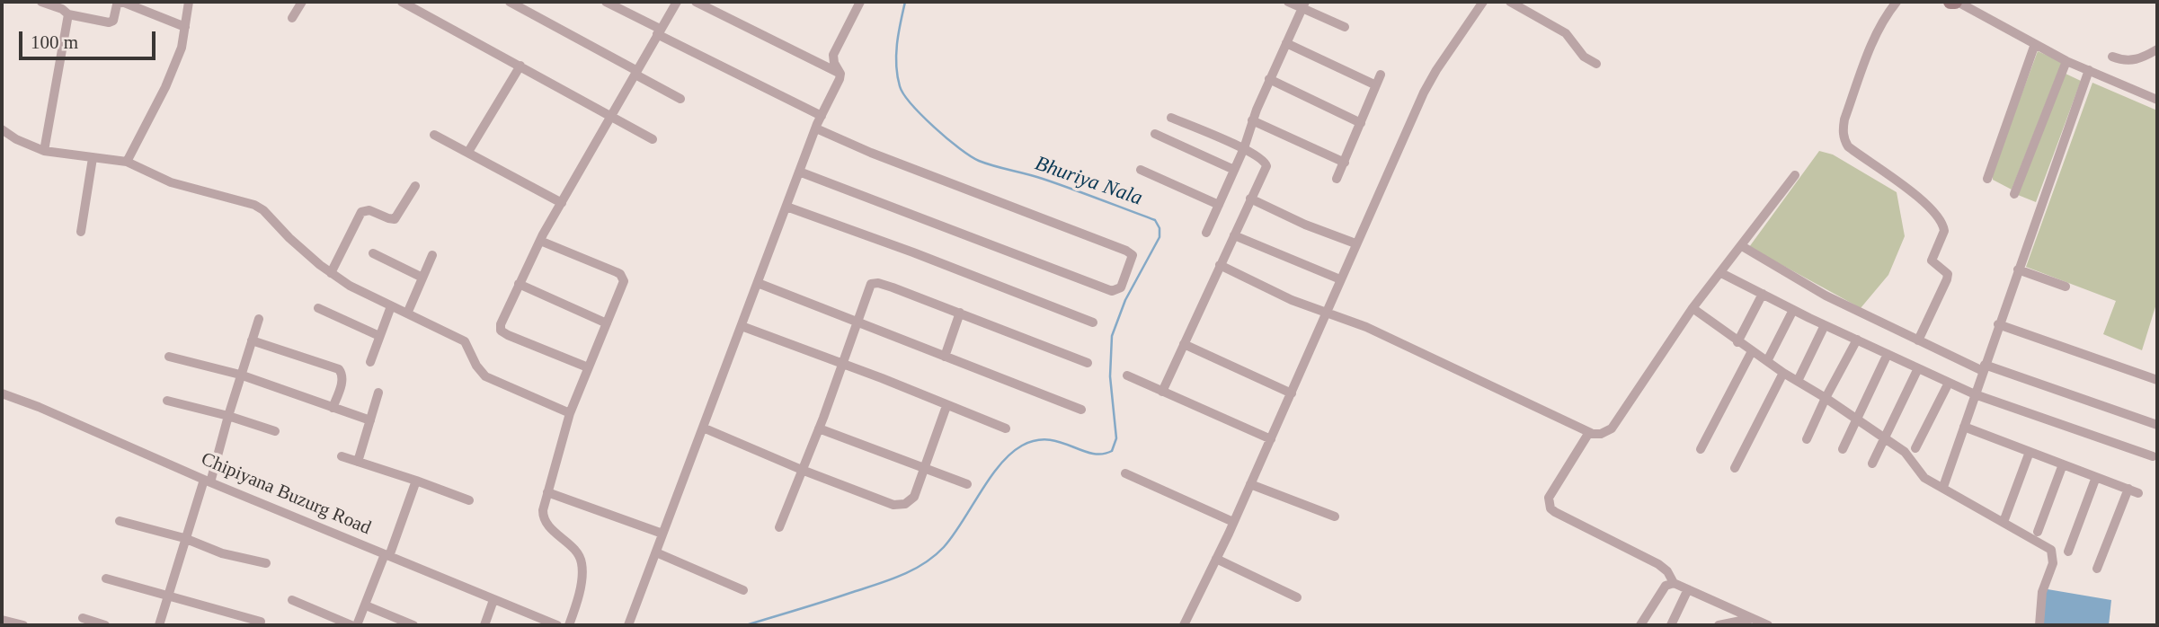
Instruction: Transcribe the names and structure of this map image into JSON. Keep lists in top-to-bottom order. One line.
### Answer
{"streets":{"street":["Chipiyana Buzurg Road"]},"water":["Bhuriya Nala"],"scale_bar":"100 m"}
